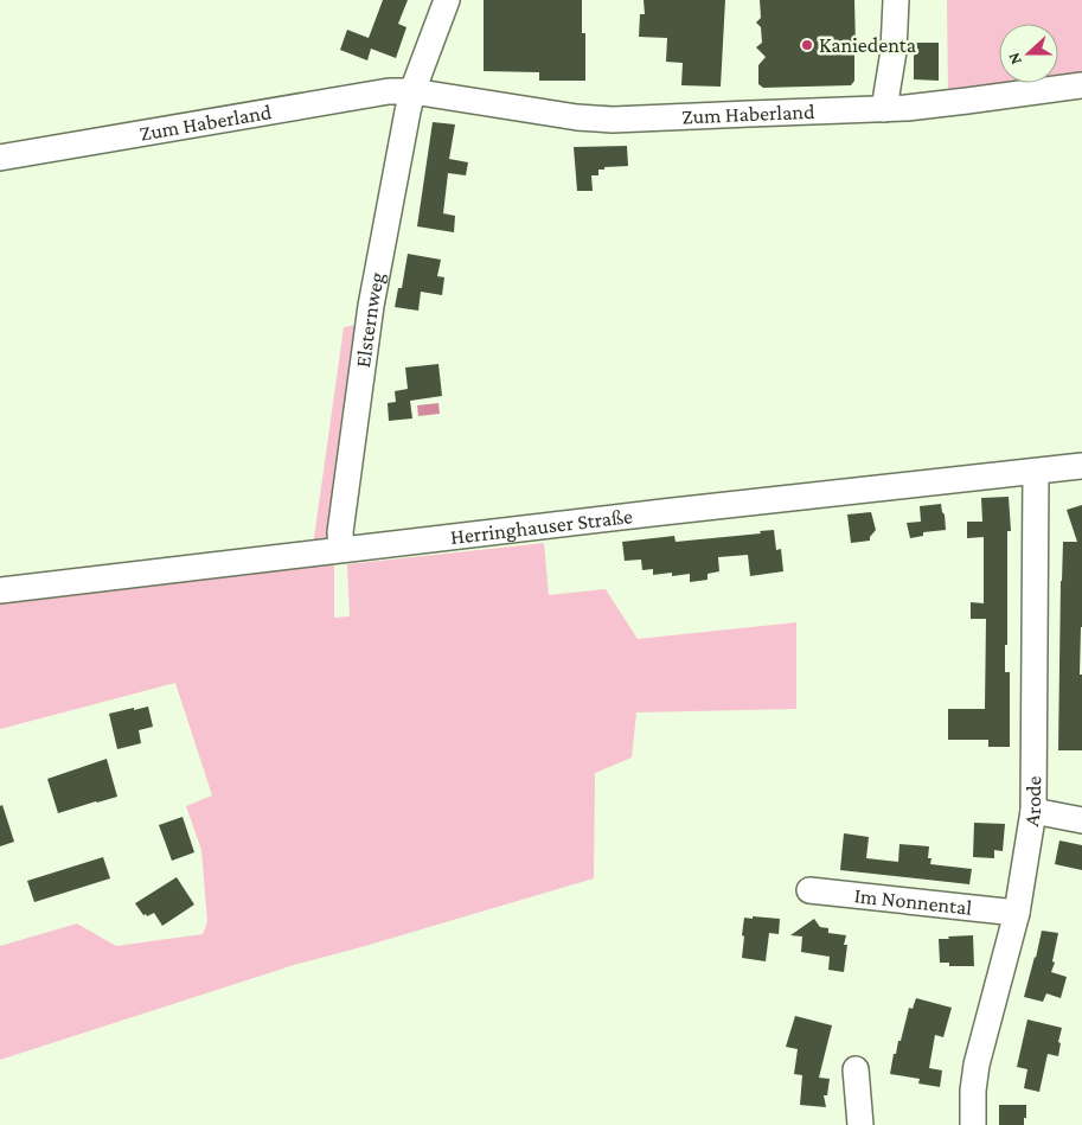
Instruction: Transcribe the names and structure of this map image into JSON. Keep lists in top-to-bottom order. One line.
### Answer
{"streets":{"street":["Zum Haberland","Elsternweg","Herringhauser Straße","Arode","Im Nonnental"]},"crossings":[["Zum Haberland","Elsternweg"],["Elsternweg","Herringhauser Straße"],["Herringhauser Straße","Arode"],["Arode","Im Nonnental"]],"places":["Kaniedenta"],"north":"left"}
